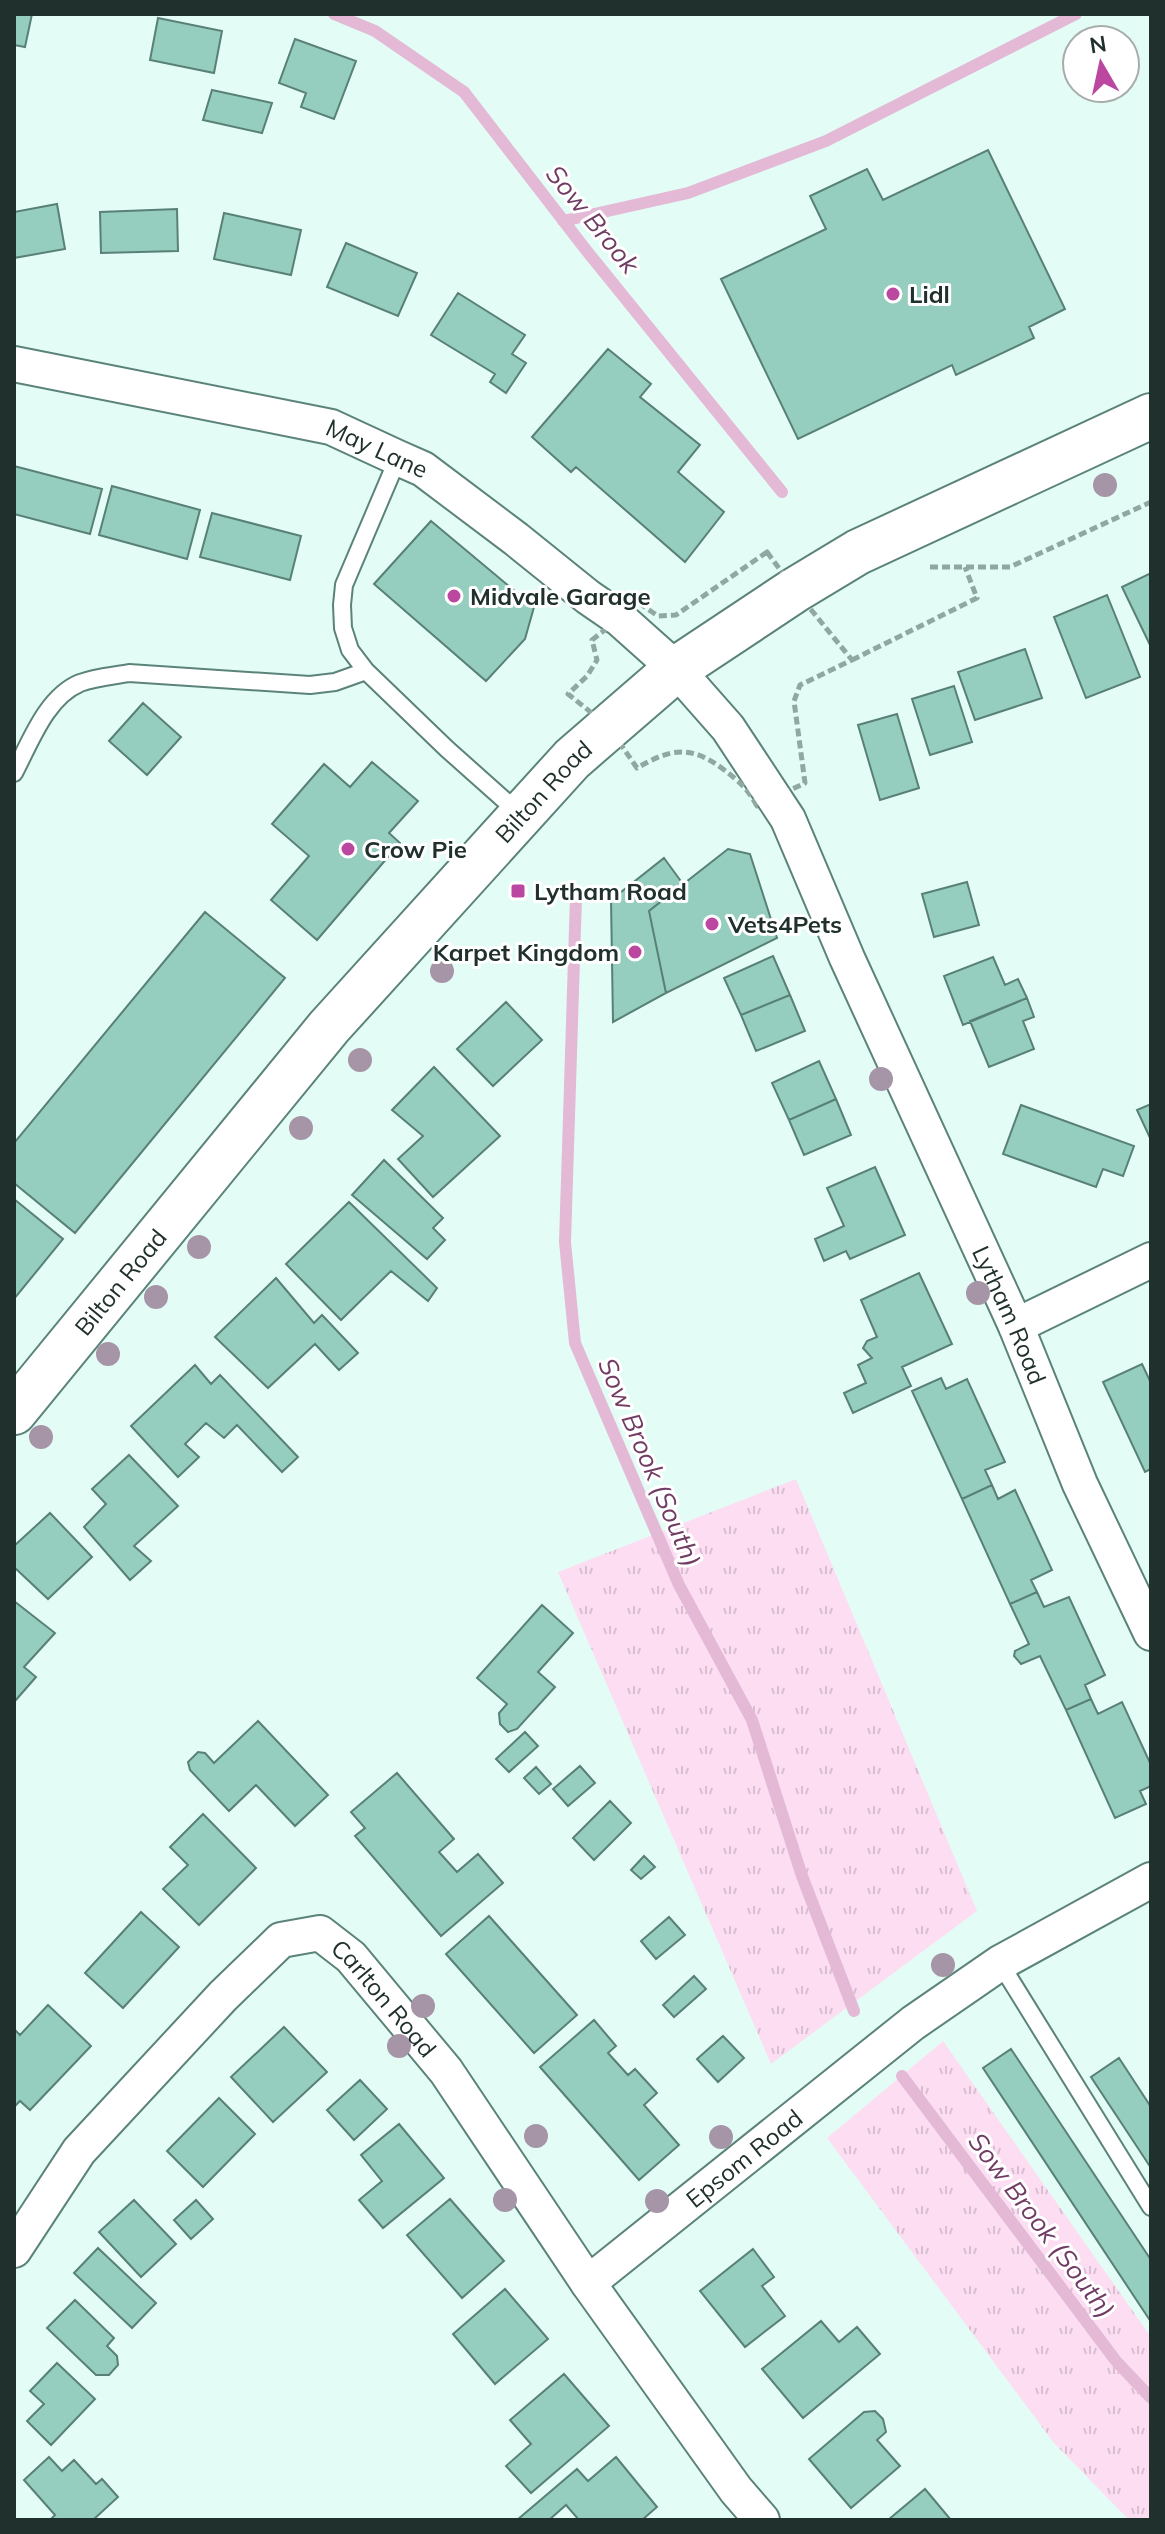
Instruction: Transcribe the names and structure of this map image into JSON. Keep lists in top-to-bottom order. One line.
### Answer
{"streets":{"main road":["Bilton Road"],"street":["May Lane","Lytham Road","Carlton Road","Epsom Road"]},"crossings":[["May Lane","Bilton Road"],["May Lane","Lytham Road"],["Bilton Road","Lytham Road"],["Carlton Road","Epsom Road"]],"water":["Sow Brook","Sow Brook (South)"],"places":{"other":["Lidl","Midvale Garage","Crow Pie","Vets4Pets","Karpet Kingdom"],"transit":["Lytham Road"]},"north":"top"}
